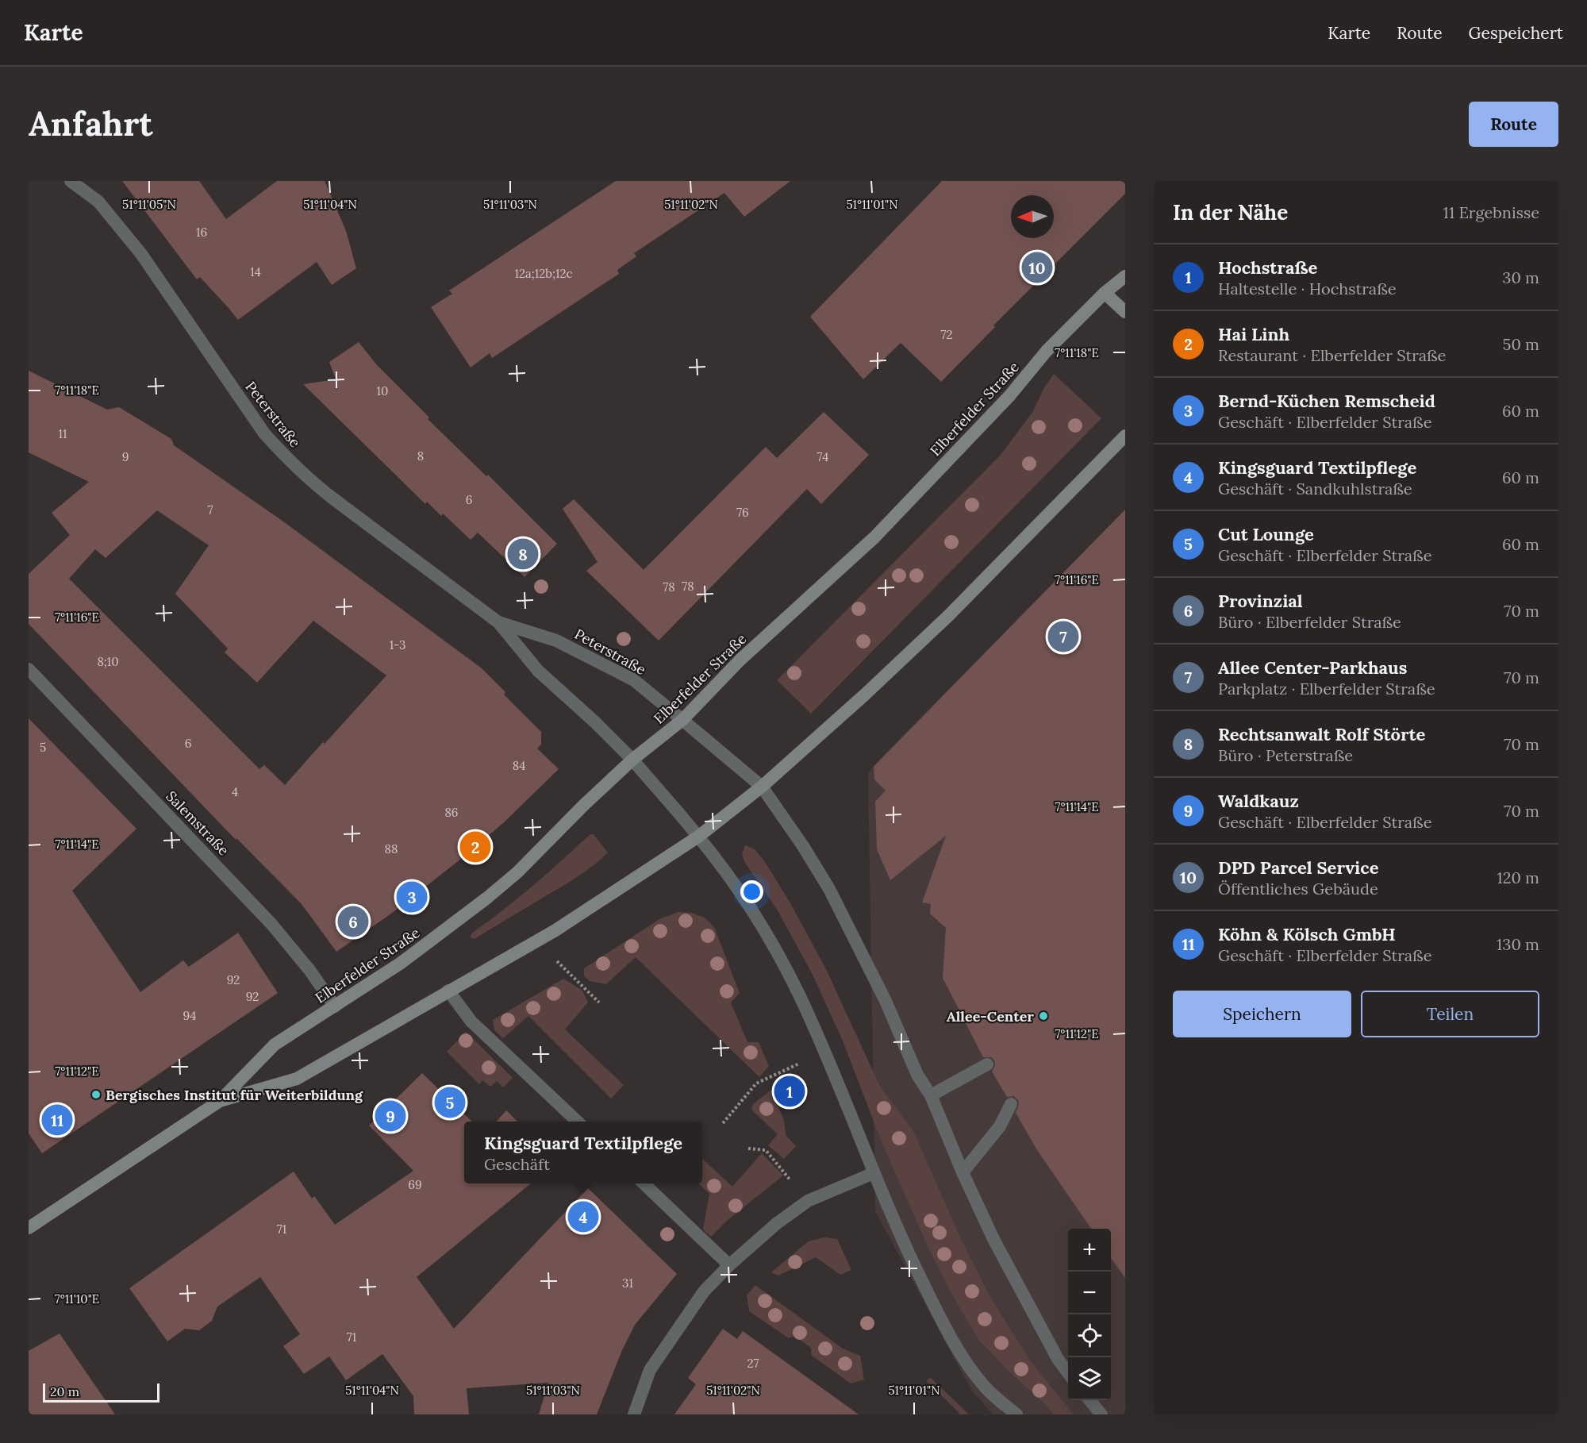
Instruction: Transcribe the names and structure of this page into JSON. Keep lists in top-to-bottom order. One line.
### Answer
{"streets":{"main road":["Elberfelder Straße"],"street":["Peterstraße","Salemstraße"]},"crossings":[["Elberfelder Straße","Peterstraße"],["Elberfelder Straße","Salemstraße"]],"places":["Allee-Center","Bergisches Institut für Weiterbildung"],"house_numbers":["16","14","12a;12b;12c","72","10","11","8","9","74","6","7","76","78","78","1-3","8;10","6","5","84","4","86","88","92","92","94","69","71","31","71","27"],"scale_bar":"20 m","north":"left","page":{"header":"Karte","nav":["Karte","Route","Gespeichert"],"buttons":["Route",["Speichern","Teilen"]],"title":"Anfahrt","heading":["In der Nähe","11 Ergebnisse"],"list":[{"mark":"1","name":"Hochstraße","note":"Haltestelle · Hochstraße","value":"30 m"},{"mark":"2","name":"Hai Linh","note":"Restaurant · Elberfelder Straße","value":"50 m"},{"mark":"3","name":"Bernd-Küchen Remscheid","note":"Geschäft · Elberfelder Straße","value":"60 m"},{"mark":"4","name":"Kingsguard Textilpflege","note":"Geschäft · Sandkuhlstraße","value":"60 m"},{"mark":"5","name":"Cut Lounge","note":"Geschäft · Elberfelder Straße","value":"60 m"},{"mark":"6","name":"Provinzial","note":"Büro · Elberfelder Straße","value":"70 m"},{"mark":"7","name":"Allee Center-Parkhaus","note":"Parkplatz · Elberfelder Straße","value":"70 m"},{"mark":"8","name":"Rechtsanwalt Rolf Störte","note":"Büro · Peterstraße","value":"70 m"},{"mark":"9","name":"Waldkauz","note":"Geschäft · Elberfelder Straße","value":"70 m"},{"mark":"10","name":"DPD Parcel Service","note":"Öffentliches Gebäude","value":"120 m"},{"mark":"11","name":"Köhn & Kölsch GmbH","note":"Geschäft · Elberfelder Straße","value":"130 m"}],"pins":["10","8","7","2","3","6","1","5","9","11","4"],"popup":["Kingsguard Textilpflege","Geschäft"],"map_buttons":["+","−"],"scale":"20 m"},"coordinates":["51°11'05\"N","51°11'04\"N","51°11'03\"N","51°11'02\"N","51°11'01\"N","7°11'18\"E","7°11'16\"E","7°11'14\"E","7°11'12\"E","7°11'10\"E"]}
